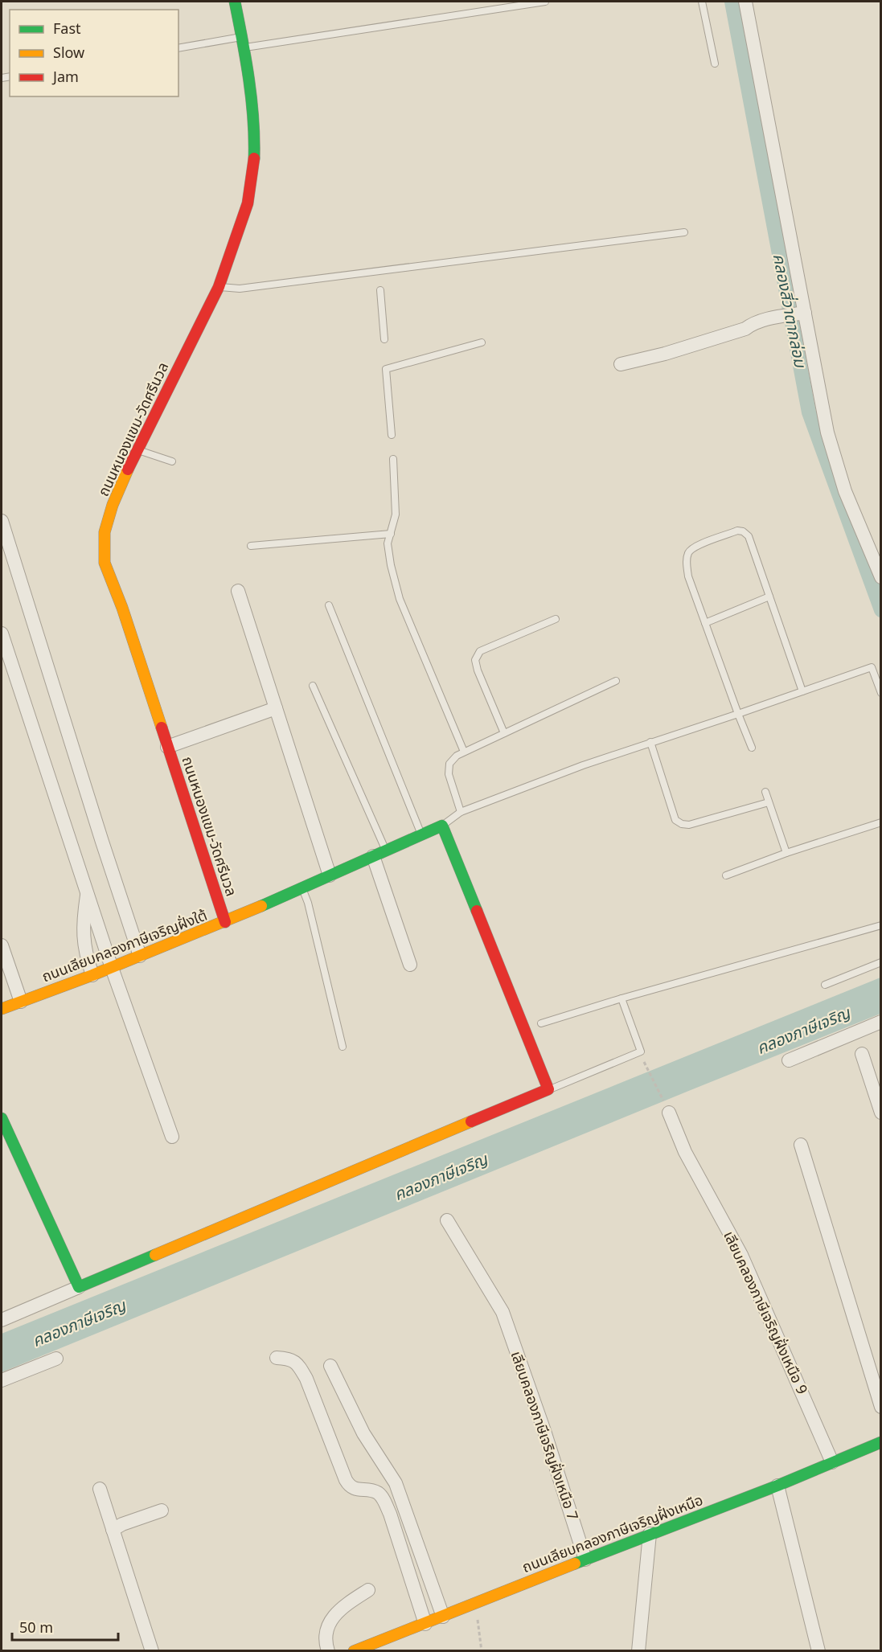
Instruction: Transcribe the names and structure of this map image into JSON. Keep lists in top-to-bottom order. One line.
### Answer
{"streets":{"street":["ถนนหนองแขม-วัดศรีนวล","ถนนเลียบคลองภาษีเจริญฝั่งใต้","เลียบคลองภาษีเจริญฝั่งเหนือ 9","เลียบคลองภาษีเจริญฝั่งเหนือ 7","ถนนเลียบคลองภาษีเจริญฝั่งเหนือ"]},"crossings":[["ถนนหนองแขม-วัดศรีนวล","ถนนเลียบคลองภาษีเจริญฝั่งใต้"],["เลียบคลองภาษีเจริญฝั่งเหนือ 9","ถนนเลียบคลองภาษีเจริญฝั่งเหนือ"],["เลียบคลองภาษีเจริญฝั่งเหนือ 7","ถนนเลียบคลองภาษีเจริญฝั่งเหนือ"]],"water":["คลองสี่วาตากล่อม","คลองภาษีเจริญ"],"legend":["Fast","Slow","Jam"],"scale_bar":"50 m"}
